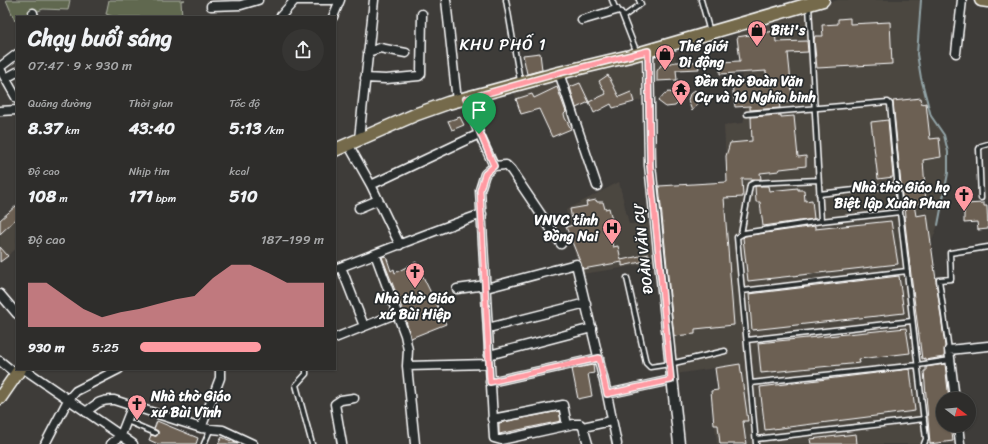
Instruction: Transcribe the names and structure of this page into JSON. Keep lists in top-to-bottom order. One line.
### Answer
{"streets":{"street":["ĐOÀN VĂN CỰ"]},"districts":["KHU PHỐ 1"],"places":{"shop":["Biti's","Thế giới Di động"],"temple":["Đền thờ Đoàn Văn Cự và 16 Nghĩa binh"],"church":["Nhà thờ Giáo họ Biệt lập Xuân Phan","Nhà thờ Giáo xứ Bùi Hiệp","Nhà thờ Giáo xứ Bùi Vĩnh"],"hospital":["VNVC tỉnh Đồng Nai"]},"north":"right","page":{"heading":["Chạy buổi sáng","07:47 · 9 × 930 m"],"stats":[["Quãng đường","8.37 km"],["Thời gian","43:40"],["Tốc độ","5:13 /km"],["Độ cao","108 m"],["Nhịp tim","171 bpm"],["kcal","510"]],"chart":["Độ cao","187–199 m"],"list":[{"name":"930 m","note":"5:25"}]}}
